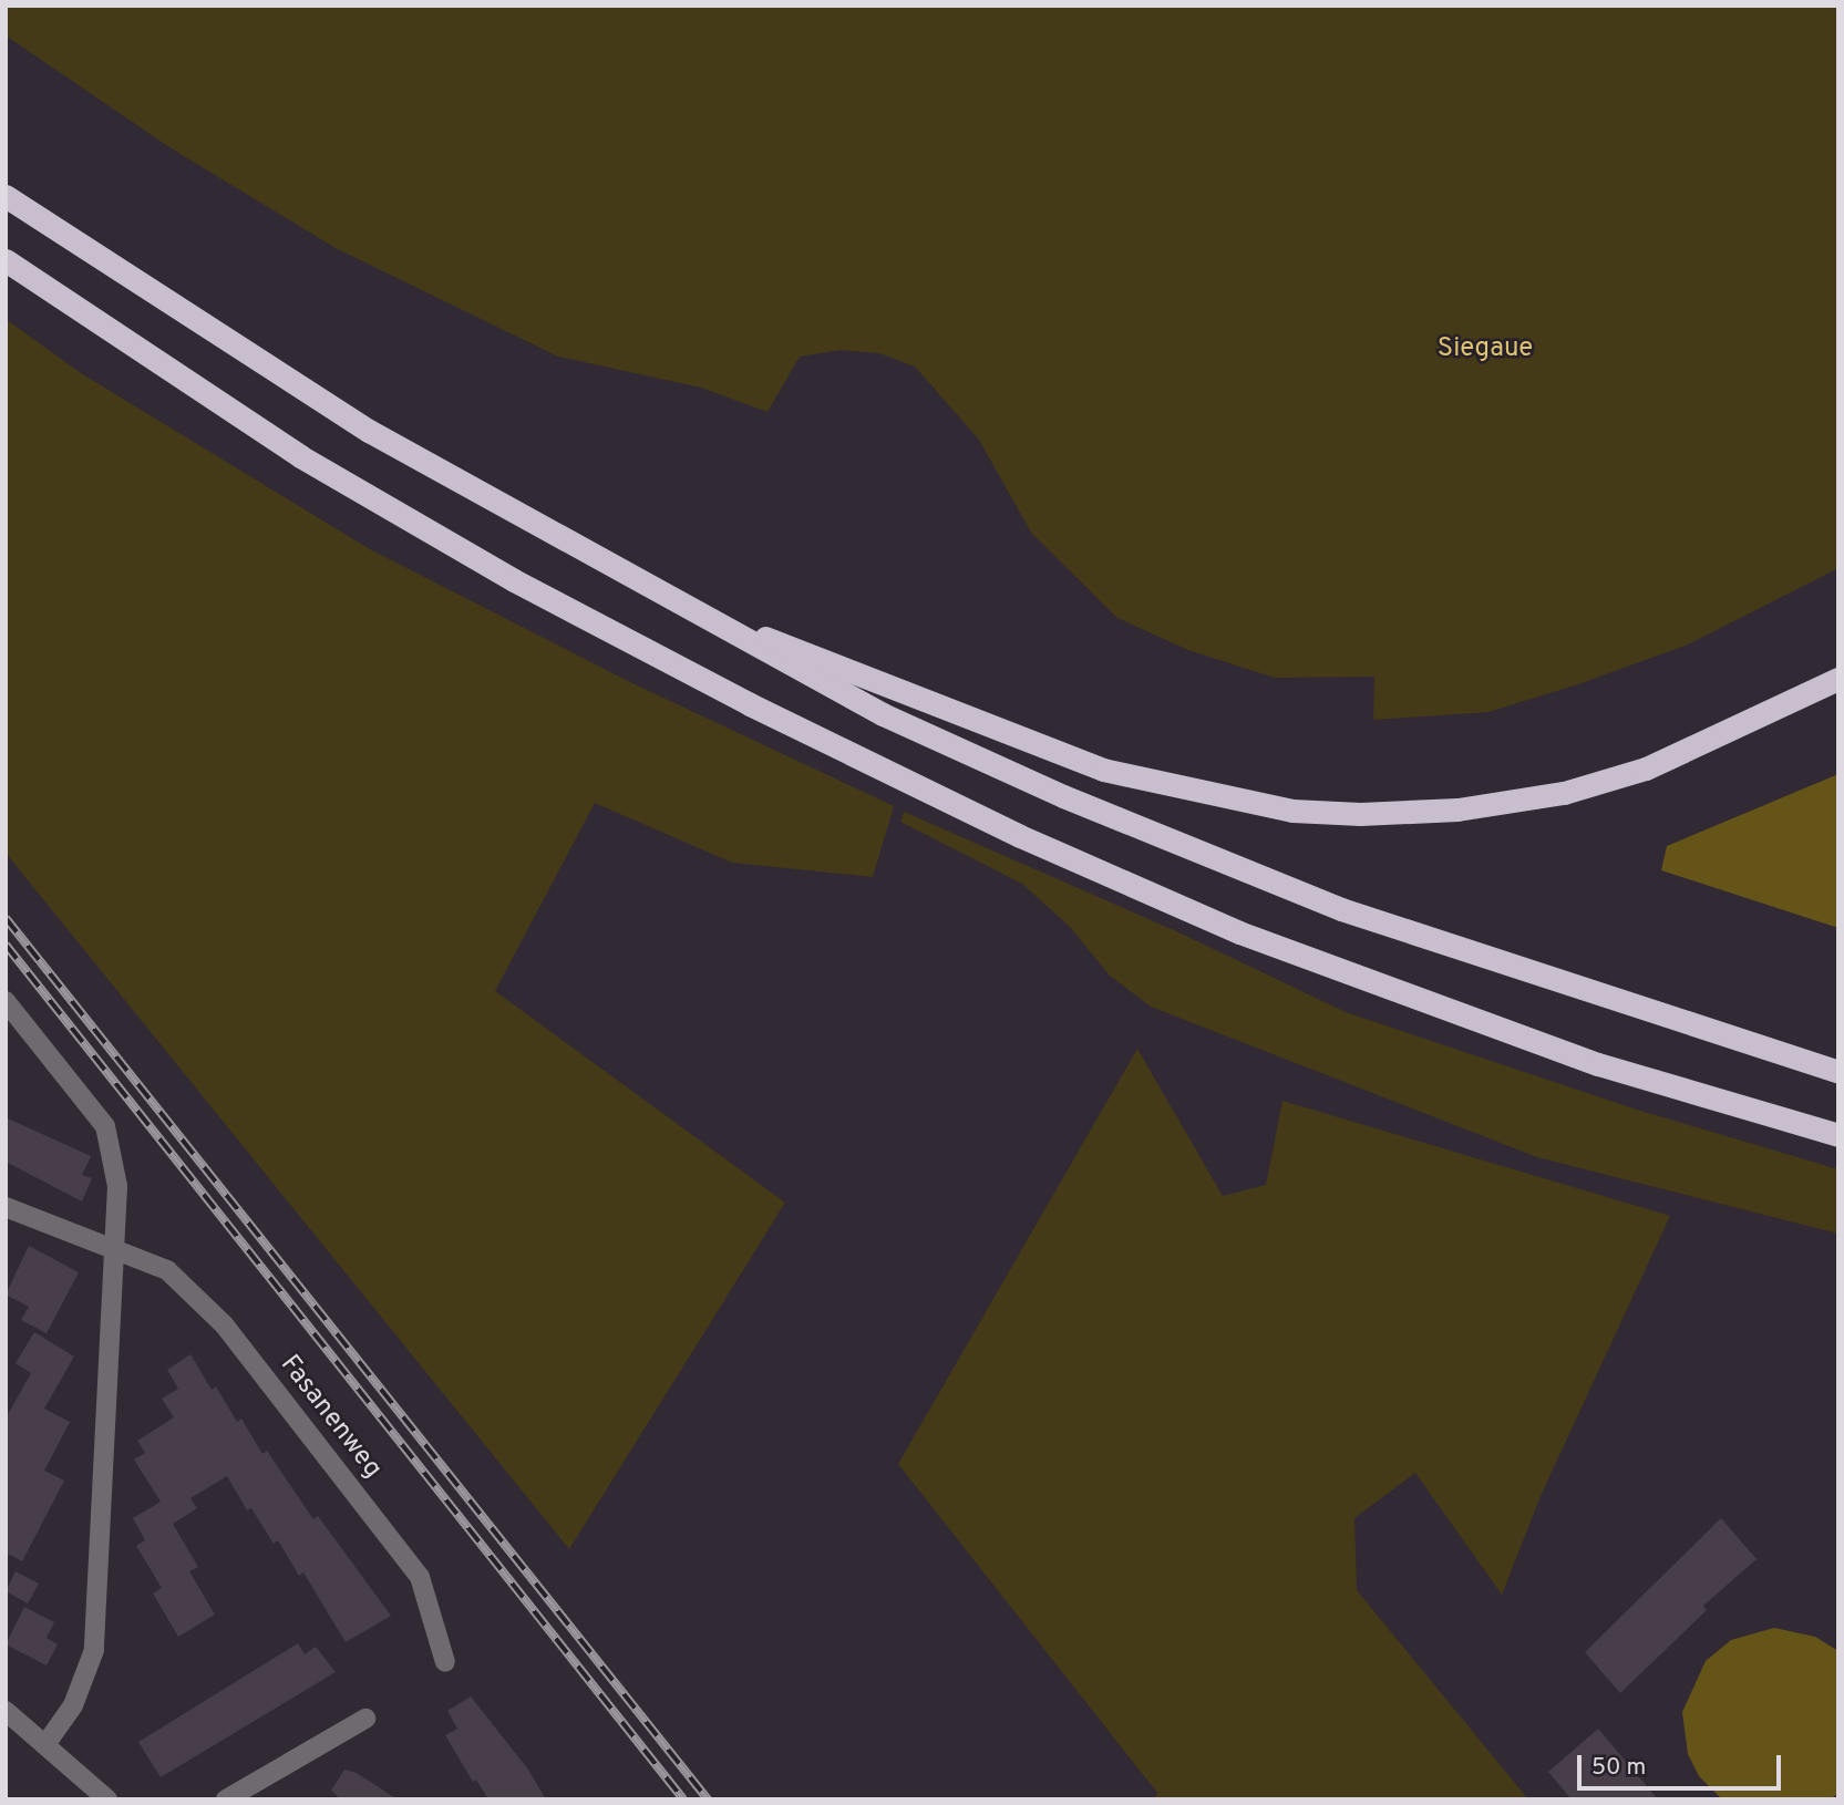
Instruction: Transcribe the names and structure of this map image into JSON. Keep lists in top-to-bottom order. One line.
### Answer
{"streets":{"street":["Fasanenweg"]},"parks":["Siegaue"],"scale_bar":"50 m"}
